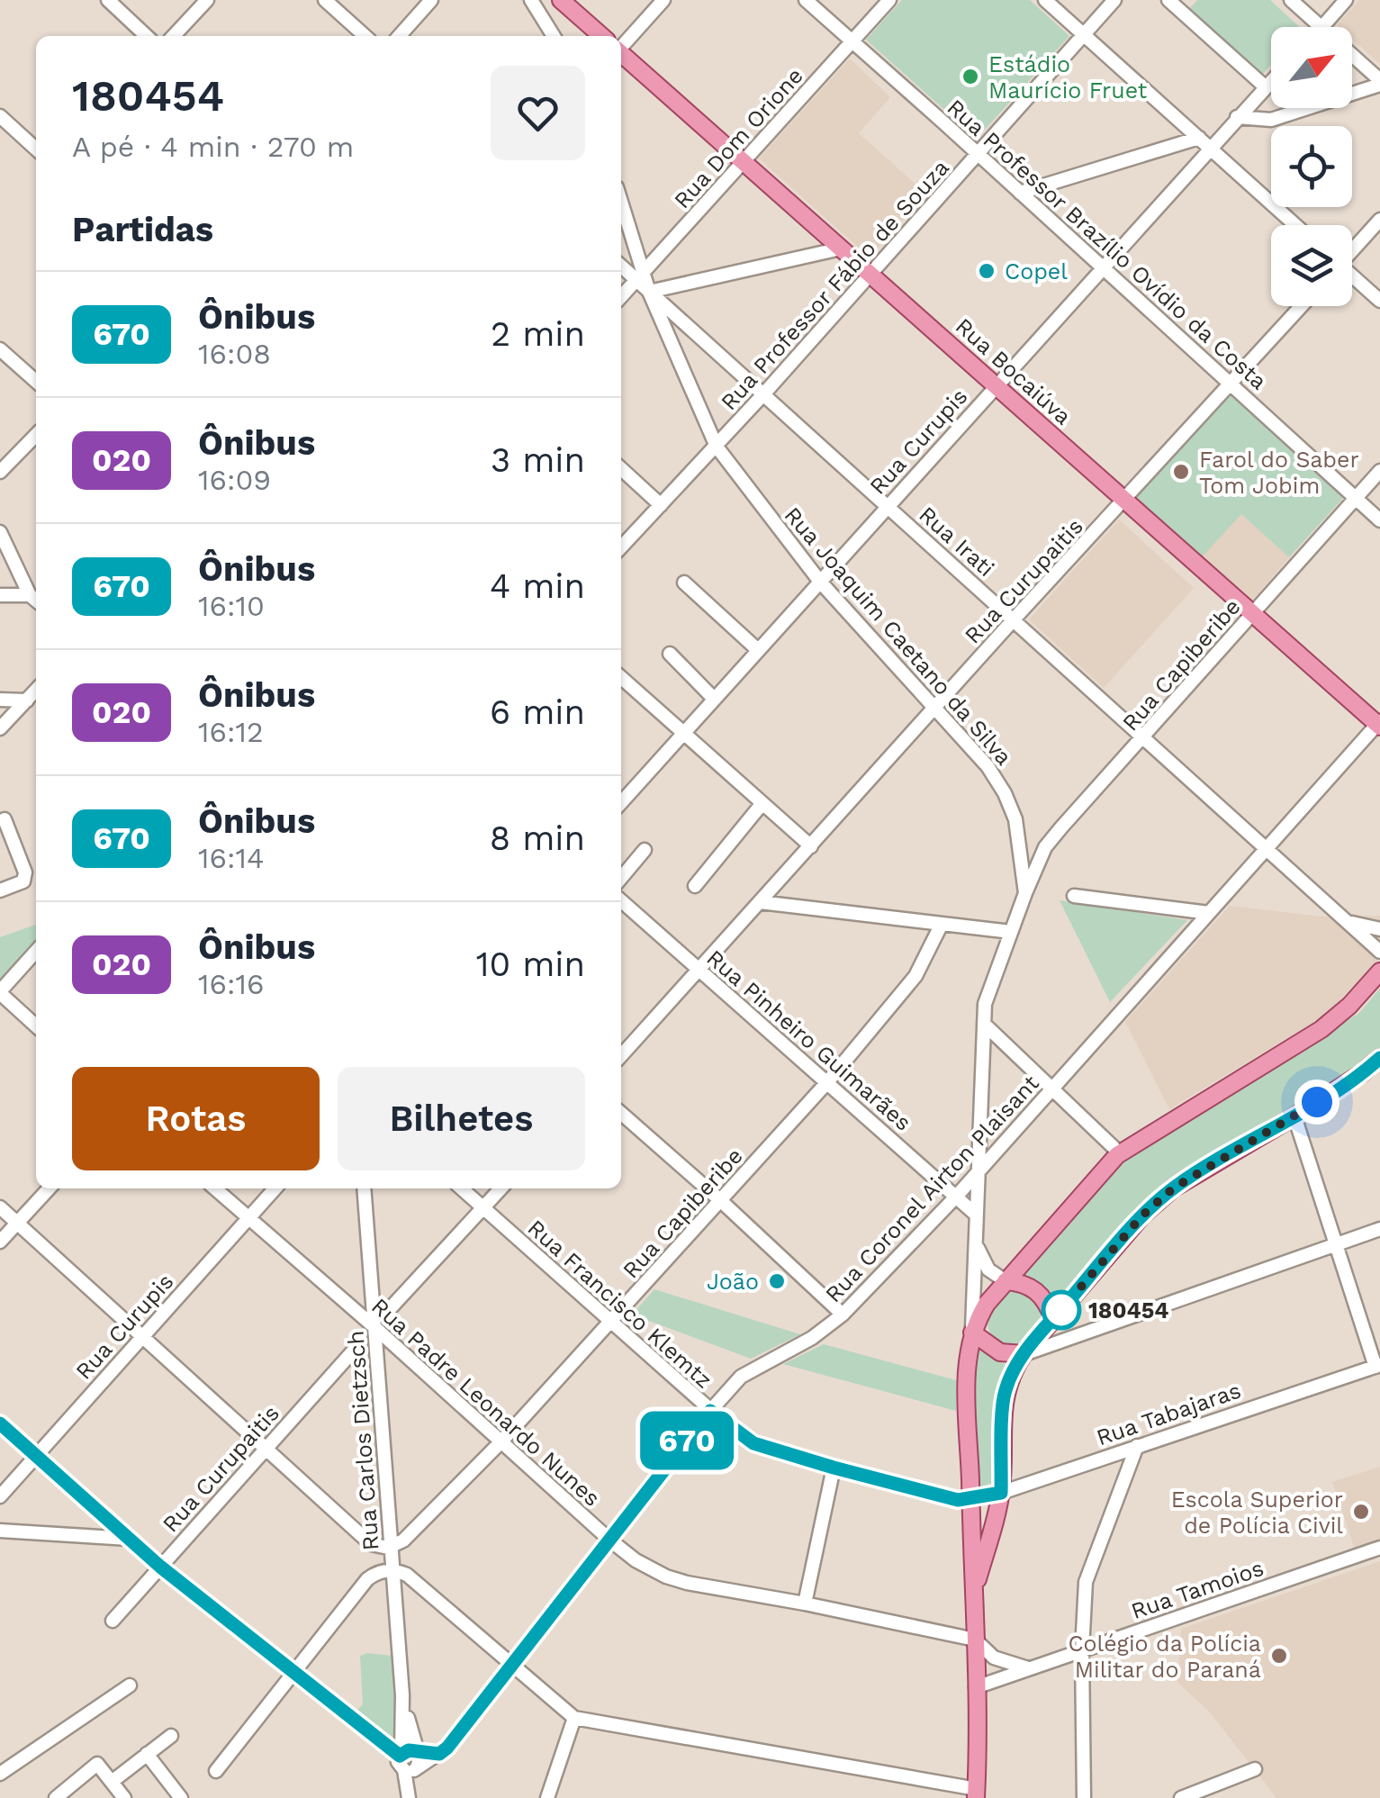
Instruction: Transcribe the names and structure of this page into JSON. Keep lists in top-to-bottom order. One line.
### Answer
{"streets":{"main road":["Rua Bocaiúva"],"street":["Rua Dom Orione","Rua Professor Brazílio Ovídio da Costa","Rua Professor Fábio de Souza","Rua Curupis","Rua Irati","Rua Curupaitis","Rua Joaquim Caetano da Silva","Rua Capiberibe","Rua Pinheiro Guimarães","Rua Coronel Airton Plaisant","Rua Francisco Klemtz","Rua Padre Leonardo Nunes","Rua Tabajaras","Rua Carlos Dietzsch","Rua Tamoios"]},"crossings":[["Rua Dom Orione","Rua Professor Brazílio Ovídio da Costa"],["Rua Dom Orione","Rua Bocaiúva"],["Rua Dom Orione","Rua Irati"],["Rua Professor Brazílio Ovídio da Costa","Rua Professor Fábio de Souza"],["Rua Professor Brazílio Ovídio da Costa","Rua Curupis"],["Rua Professor Brazílio Ovídio da Costa","Rua Curupaitis"],["Rua Professor Brazílio Ovídio da Costa","Rua Capiberibe"],["Rua Professor Fábio de Souza","Rua Bocaiúva"],["Rua Professor Fábio de Souza","Rua Irati"],["Rua Professor Fábio de Souza","Rua Joaquim Caetano da Silva"],["Rua Bocaiúva","Rua Curupis"],["Rua Bocaiúva","Rua Curupaitis"],["Rua Bocaiúva","Rua Capiberibe"],["Rua Bocaiúva","Rua Coronel Airton Plaisant"],["Rua Curupis","Rua Irati"],["Rua Curupis","Rua Joaquim Caetano da Silva"],["Rua Curupis","Rua Padre Leonardo Nunes"],["Rua Irati","Rua Curupaitis"],["Rua Irati","Rua Joaquim Caetano da Silva"],["Rua Irati","Rua Capiberibe"],["Rua Irati","Rua Coronel Airton Plaisant"],["Rua Curupaitis","Rua Joaquim Caetano da Silva"],["Rua Curupaitis","Rua Pinheiro Guimarães"],["Rua Joaquim Caetano da Silva","Rua Capiberibe"],["Rua Joaquim Caetano da Silva","Rua Pinheiro Guimarães"],["Rua Joaquim Caetano da Silva","Rua Coronel Airton Plaisant"],["Rua Capiberibe","Rua Pinheiro Guimarães"],["Rua Capiberibe","Rua Francisco Klemtz"],["Rua Capiberibe","Rua Padre Leonardo Nunes"],["Rua Capiberibe","Rua Carlos Dietzsch"],["Rua Pinheiro Guimarães","Rua Coronel Airton Plaisant"],["Rua Coronel Airton Plaisant","Rua Francisco Klemtz"],["Rua Coronel Airton Plaisant","Rua Padre Leonardo Nunes"],["Rua Coronel Airton Plaisant","Rua Carlos Dietzsch"],["Rua Francisco Klemtz","Rua Tabajaras"],["Rua Padre Leonardo Nunes","Rua Carlos Dietzsch"]],"places":["Estádio Maurício Fruet","Copel","Farol do Saber Tom Jobim","João","180454","Escola Superior de Polícia Civil","Colégio da Polícia Militar do Paraná"],"lines":["bus line 670"],"north":"top right","page":{"on_map":"670","heading":[["180454","A pé · 4 min · 270 m"],"Partidas"],"list":[{"mark":"670","name":"Ônibus","note":"16:08","value":"2 min"},{"mark":"020","name":"Ônibus","note":"16:09","value":"3 min"},{"mark":"670","name":"Ônibus","note":"16:10","value":"4 min"},{"mark":"020","name":"Ônibus","note":"16:12","value":"6 min"},{"mark":"670","name":"Ônibus","note":"16:14","value":"8 min"},{"mark":"020","name":"Ônibus","note":"16:16","value":"10 min"}],"buttons":["Rotas","Bilhetes"]}}
